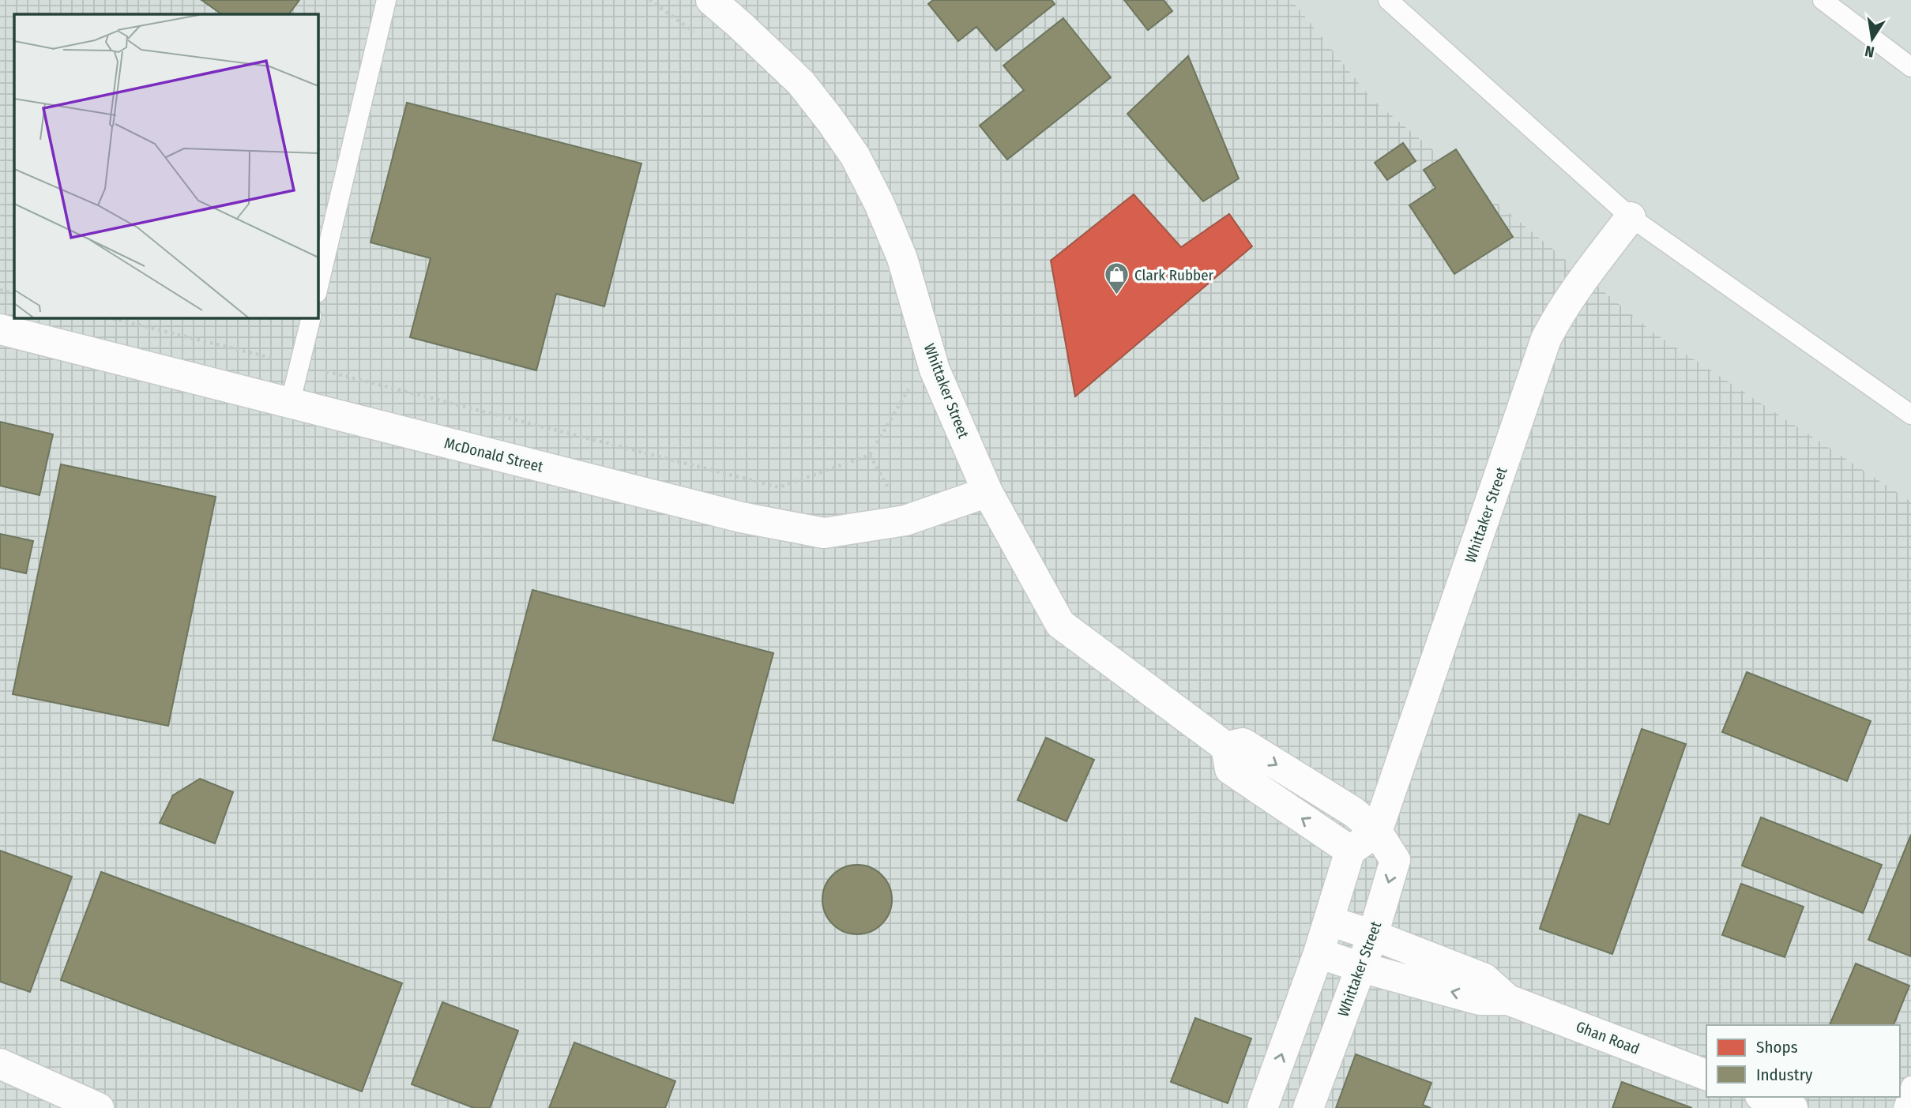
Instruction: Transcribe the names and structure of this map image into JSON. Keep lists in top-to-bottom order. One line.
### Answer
{"streets":{"street":["Whittaker Street","McDonald Street","Ghan Road"]},"crossings":[["Whittaker Street","McDonald Street"],["Whittaker Street","Ghan Road"]],"places":{"shop":["Clark Rubber"]},"legend":["Shops","Industry"],"north":"bottom"}
